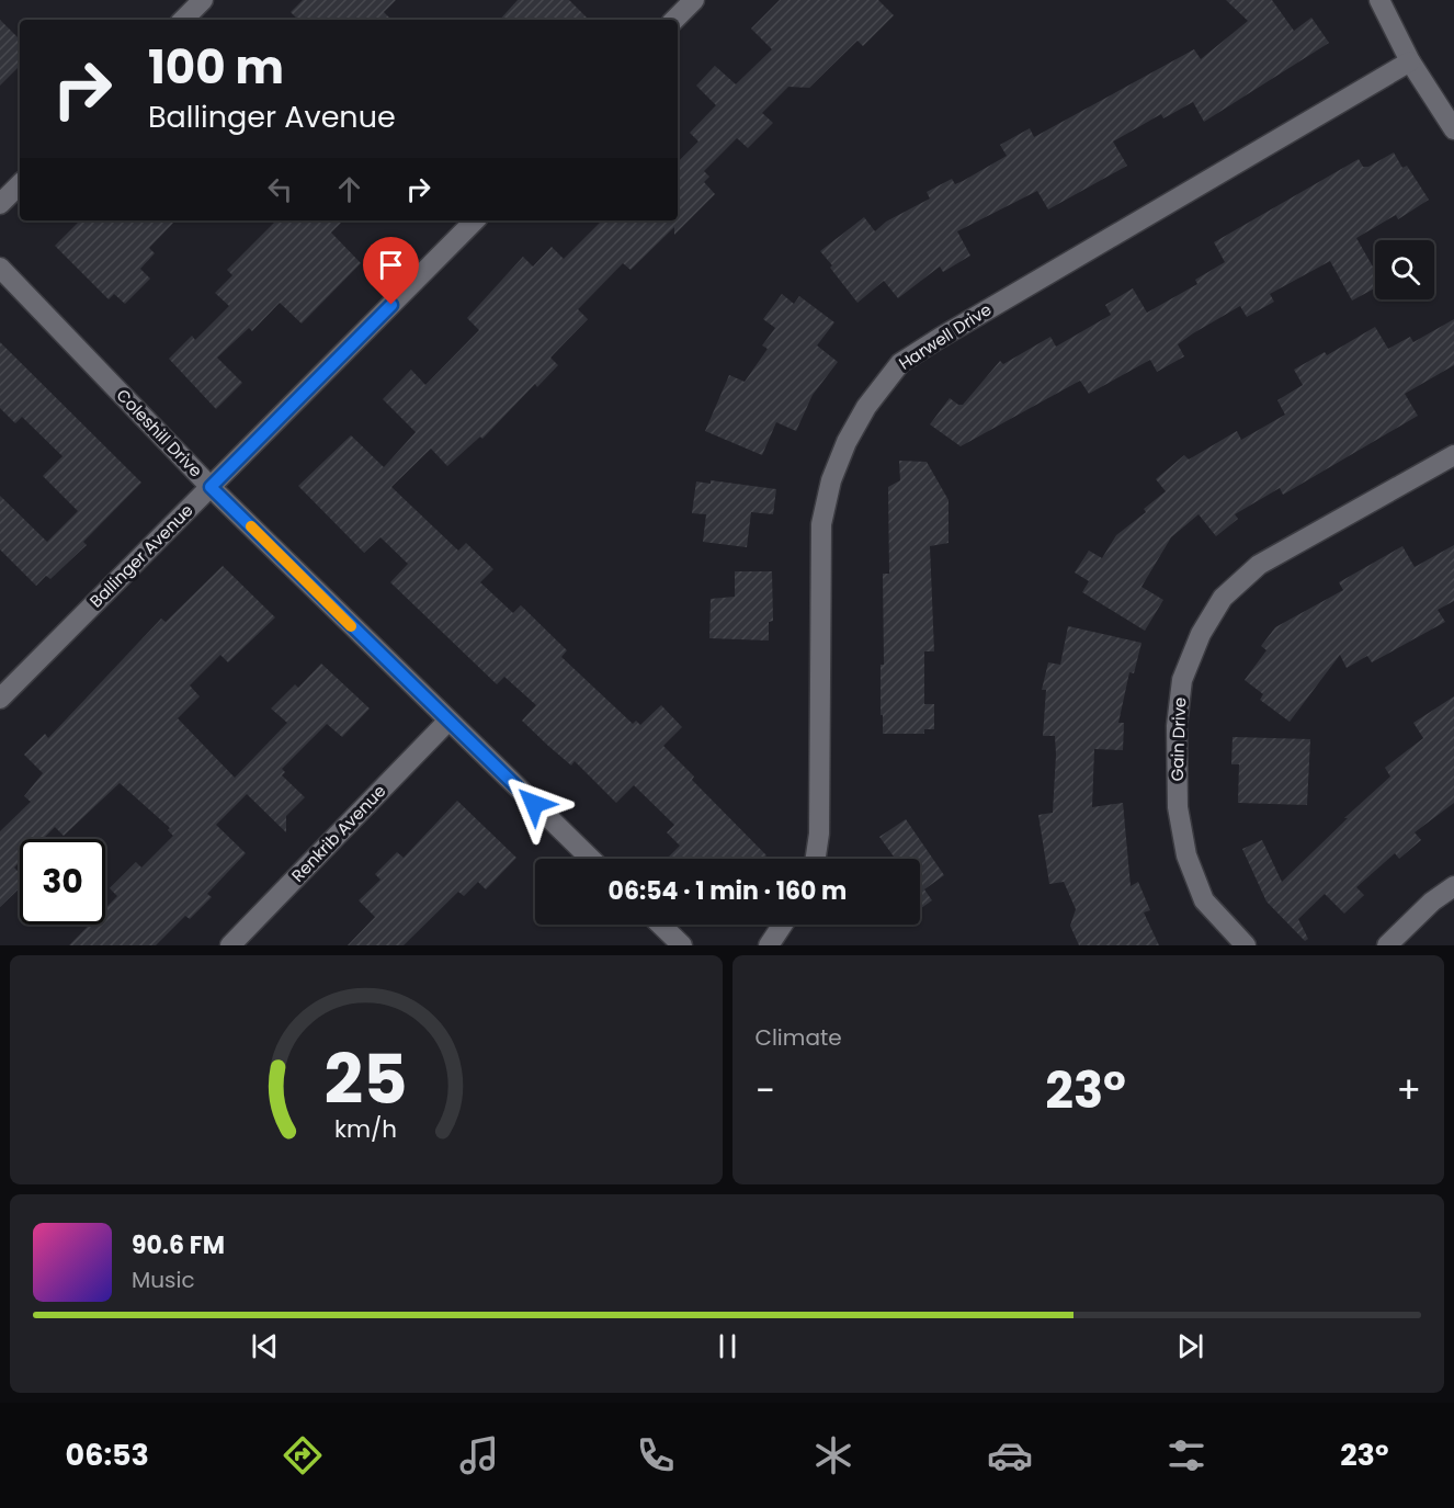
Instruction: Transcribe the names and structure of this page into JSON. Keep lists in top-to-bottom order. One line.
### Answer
{"streets":{"street":["Harwell Drive","Coleshill Drive","Ballinger Avenue","Gain Drive","Renkrib Avenue"]},"crossings":[["Coleshill Drive","Ballinger Avenue"],["Coleshill Drive","Renkrib Avenue"]],"page":{"turn":["100 m","Ballinger Avenue"],"limit":"30","trip":"06:54 · 1 min · 160 m","tile":"Climate","heat":["−","23°","+"],"song":["90.6 FM","Music"],"tabs":["06:53","23°"],"gauge":["25","km/h"]}}
